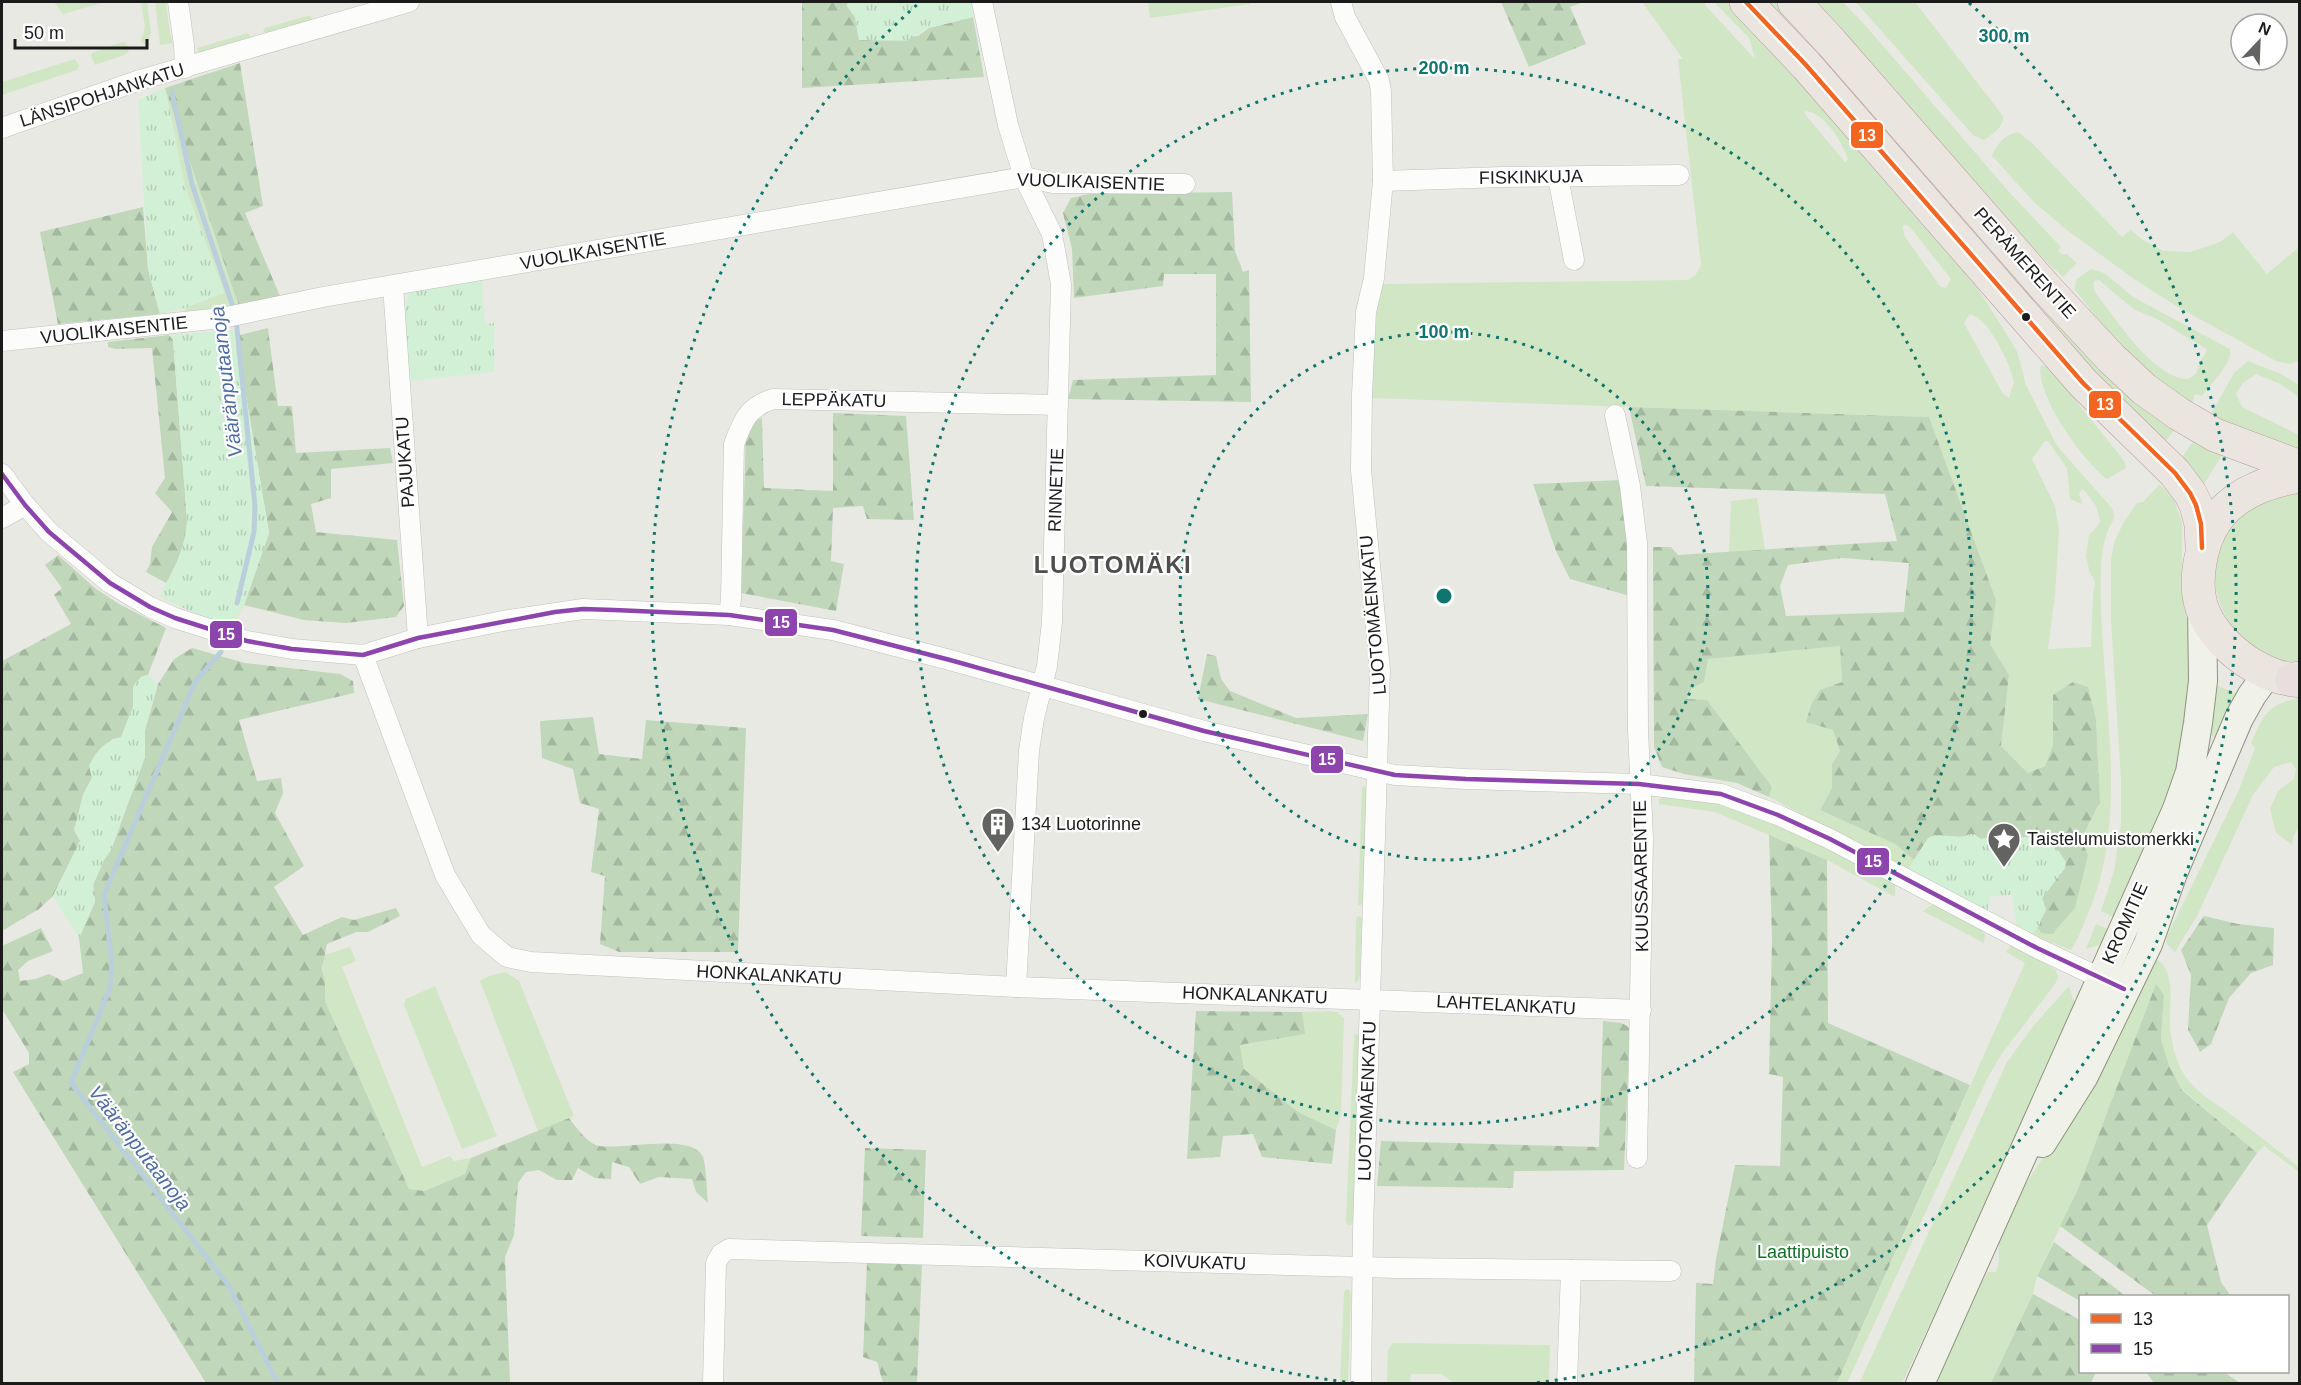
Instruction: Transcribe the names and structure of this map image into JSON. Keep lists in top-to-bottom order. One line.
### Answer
{"streets":{"highway":["PERÄMERENTIE"],"main road":["KROMITIE"],"street":["LÄNSIPOHJANKATU","FISKINKUJA","VUOLIKAISENTIE","LEPPÄKATU","PAJUKATU","RINNETIE","LUOTOMÄENKATU","KUUSSAARENTIE","HONKALANKATU","LAHTELANKATU","KOIVUKATU"]},"crossings":[["FISKINKUJA","LUOTOMÄENKATU"],["VUOLIKAISENTIE","PAJUKATU"],["VUOLIKAISENTIE","RINNETIE"],["LEPPÄKATU","RINNETIE"],["RINNETIE","HONKALANKATU"],["LUOTOMÄENKATU","HONKALANKATU"],["LUOTOMÄENKATU","LAHTELANKATU"],["LUOTOMÄENKATU","KOIVUKATU"],["KUUSSAARENTIE","LAHTELANKATU"],["HONKALANKATU","LAHTELANKATU"]],"districts":["LUOTOMÄKI"],"water":["Vääränputaanoja"],"parks":["Laattipuisto"],"places":{"building":["134 Luotorinne"],"place":["Taistelumuistomerkki"]},"lines":["transit line 13","transit line 15"],"legend":["13","15"],"scale_bar":"50 m","north":"top right","rings":["300 m","200 m","100 m"]}
